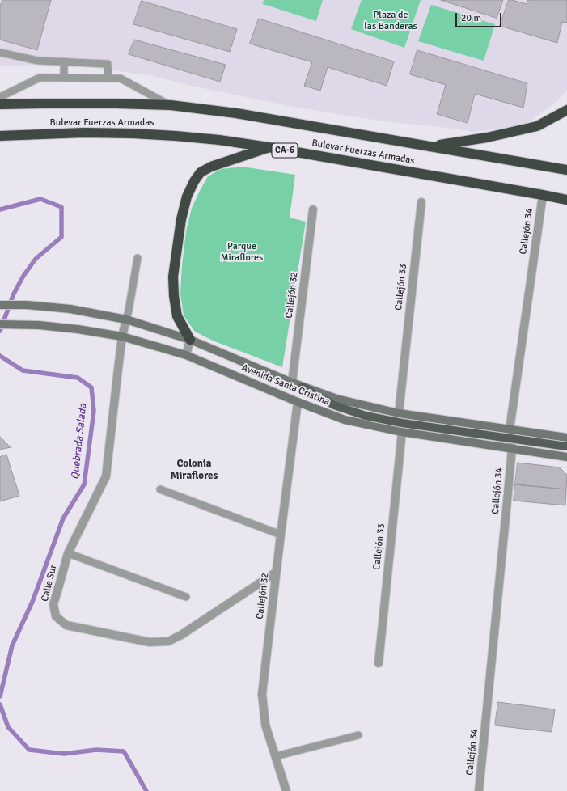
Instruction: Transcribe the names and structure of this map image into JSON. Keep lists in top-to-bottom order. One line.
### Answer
{"streets":{"highway":["Bulevar Fuerzas Armadas","CA-6"],"street":["Callejón 34","Callejón 33","Callejón 32","Avenida Santa Cristina","Calle Sur"]},"crossings":[["Bulevar Fuerzas Armadas","Callejón 34"],["Callejón 34","Avenida Santa Cristina"],["Callejón 33","Avenida Santa Cristina"],["Callejón 32","Avenida Santa Cristina"],["Callejón 32","Calle Sur"],["Avenida Santa Cristina","Calle Sur"]],"districts":["Colonia Miraflores"],"water":["Quebrada Salada"],"parks":["Plaza de las Banderas","Parque Miraflores"],"scale_bar":"20 m"}
